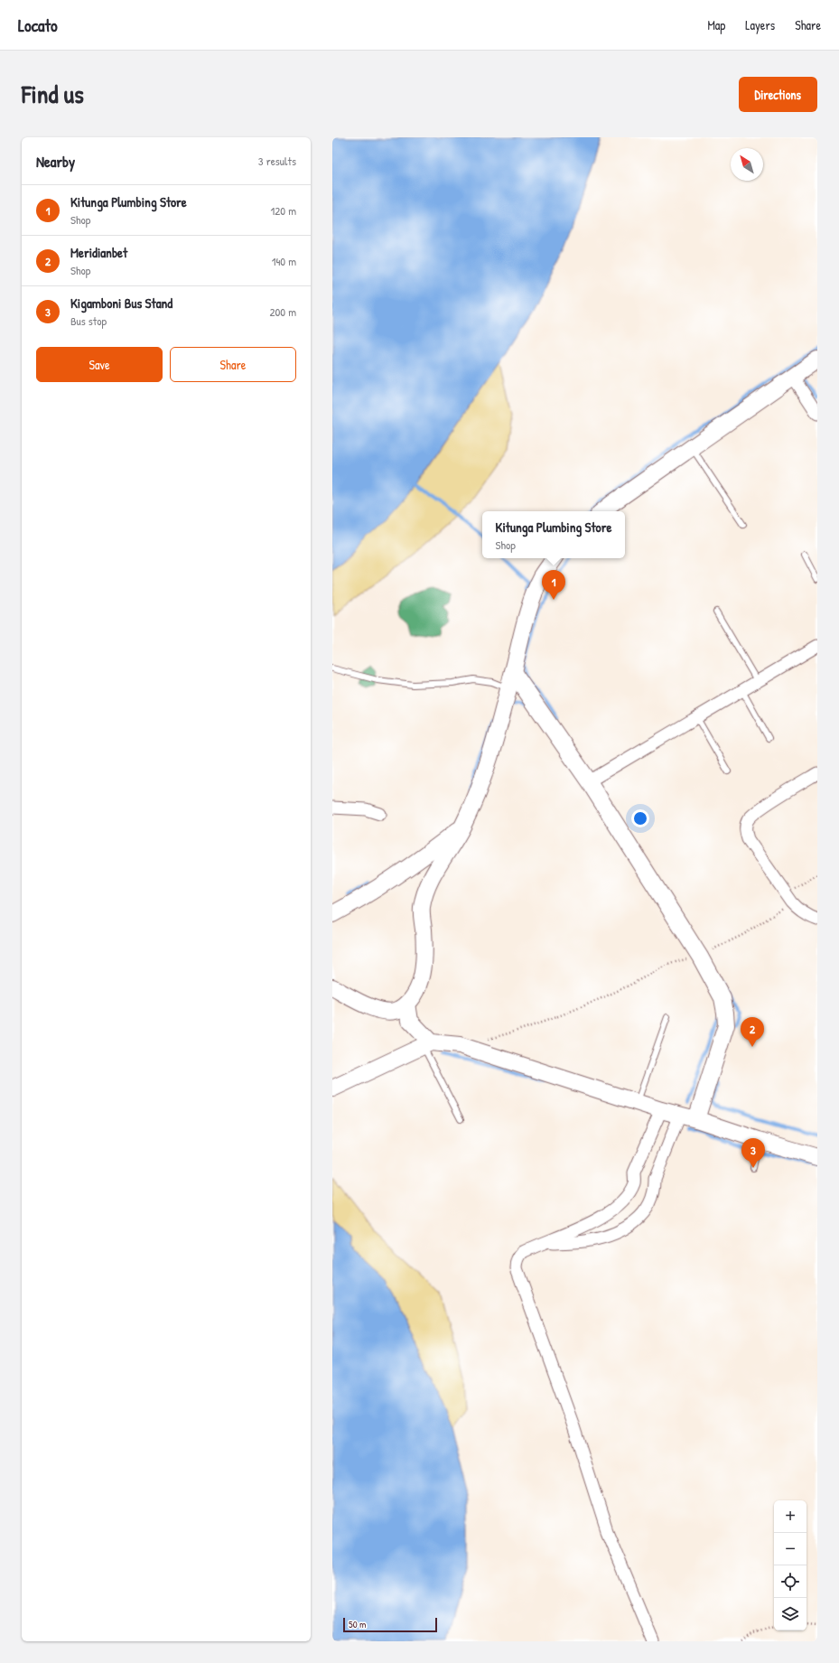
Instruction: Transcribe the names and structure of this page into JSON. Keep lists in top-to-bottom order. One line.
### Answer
{"scale_bar":"50 m","north":"top left","page":{"header":"Locato","nav":["Map","Layers","Share"],"title":"Find us","buttons":["Directions",["Save","Share"]],"heading":["Nearby","3 results"],"list":[{"mark":"1","name":"Kitunga Plumbing Store","note":"Shop","value":"120 m"},{"mark":"2","name":"Meridianbet","note":"Shop","value":"140 m"},{"mark":"3","name":"Kigamboni Bus Stand","note":"Bus stop","value":"200 m"}],"popup":["Kitunga Plumbing Store","Shop"],"pins":["1","2","3"],"map_buttons":["+","−"],"scale":"50 m"}}
